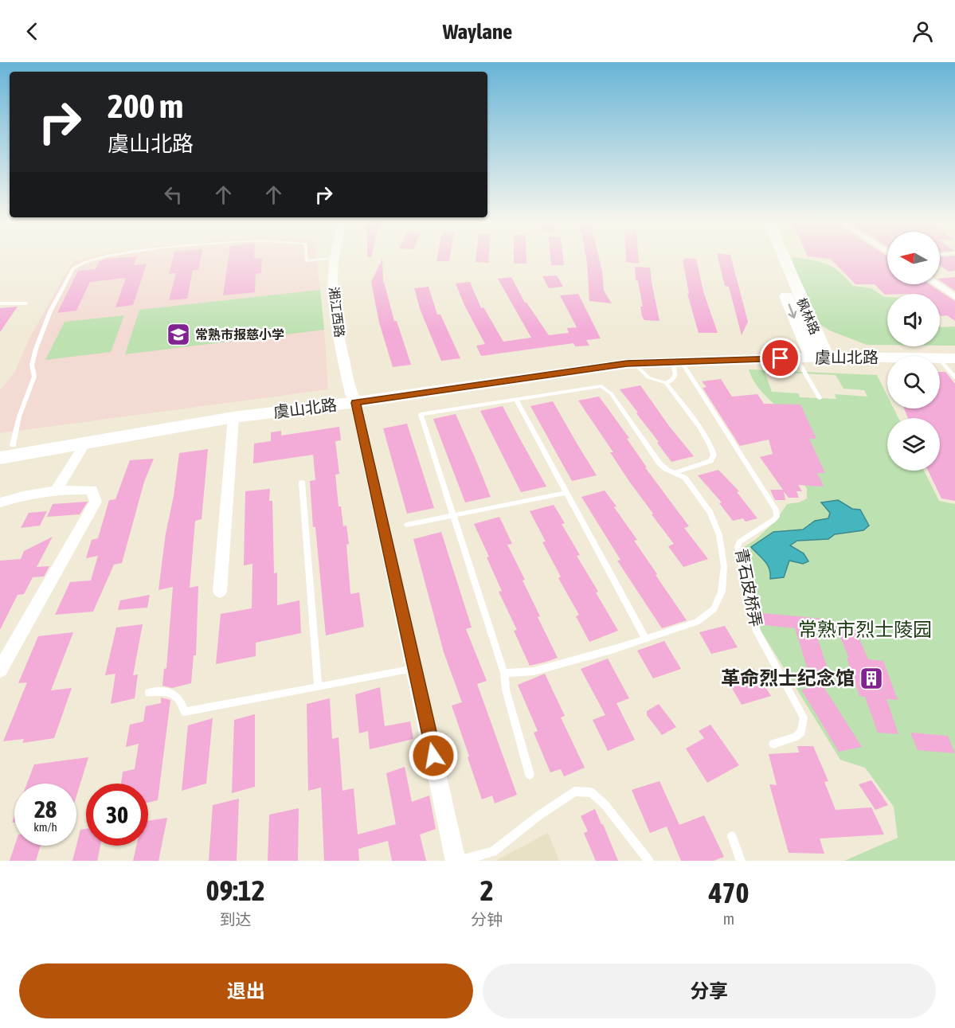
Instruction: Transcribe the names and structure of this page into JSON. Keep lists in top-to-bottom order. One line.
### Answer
{"streets":{"main road":["枫林路","虞山北路"],"street":["湘江西路"],"lane":["青石皮桥弄"]},"crossings":[["湘江西路","虞山北路"],["枫林路","虞山北路"],["虞山北路","青石皮桥弄"]],"parks":["常熟市烈士陵园"],"places":{"school or university":["常熟市报慈小学"],"building":["革命烈士纪念馆"]},"north":"left","page":{"header":"Waylane","turn":["200 m","虞山北路"],"speed":"28 km/h","limit":"30","eta":["09:12","到达","2","分钟","470","m"],"buttons":["退出","分享"]}}
